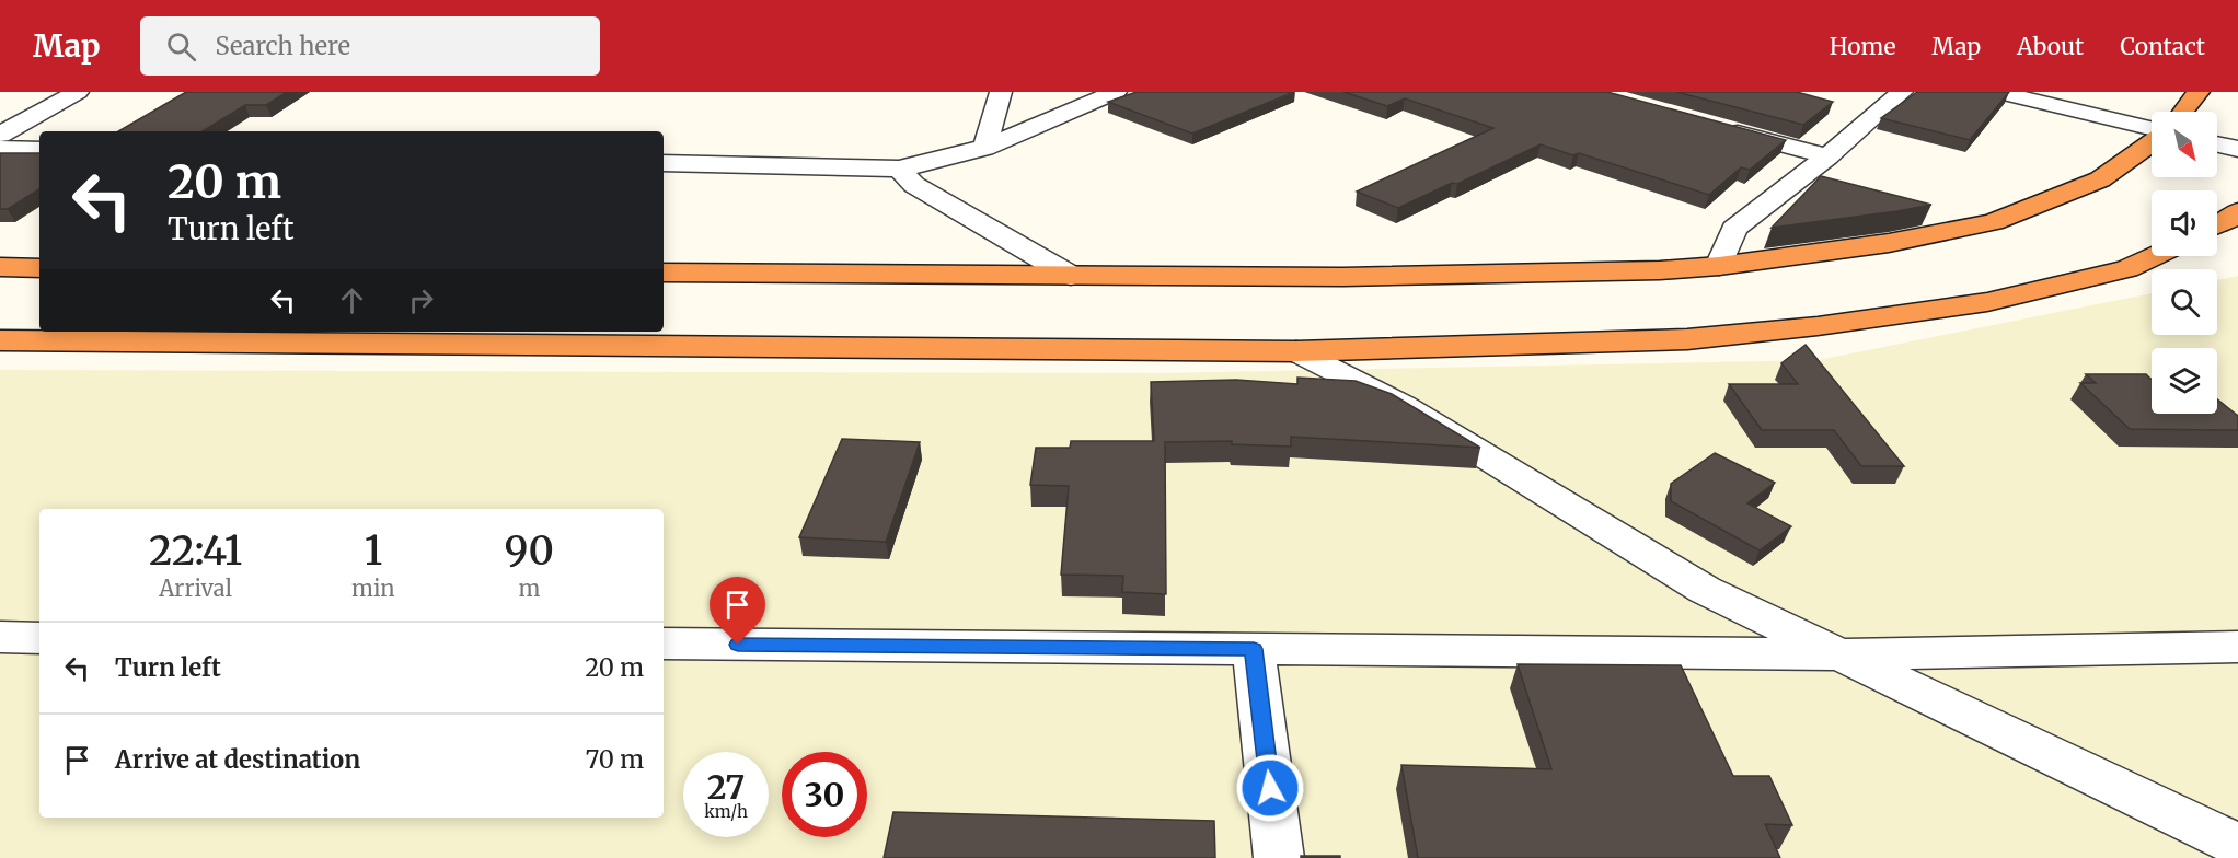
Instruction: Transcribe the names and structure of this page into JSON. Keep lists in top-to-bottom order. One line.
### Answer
{"north":"bottom right","page":{"header":"Map","search":"Search here","nav":["Home","Map","About","Contact"],"turn":["20 m","Turn left"],"eta":["22:41","Arrival","1","min","90","m"],"list":[{"name":"Turn left","value":"20 m"},{"name":"Arrive at destination","value":"70 m"}],"speed":"27 km/h","limit":"30"}}
